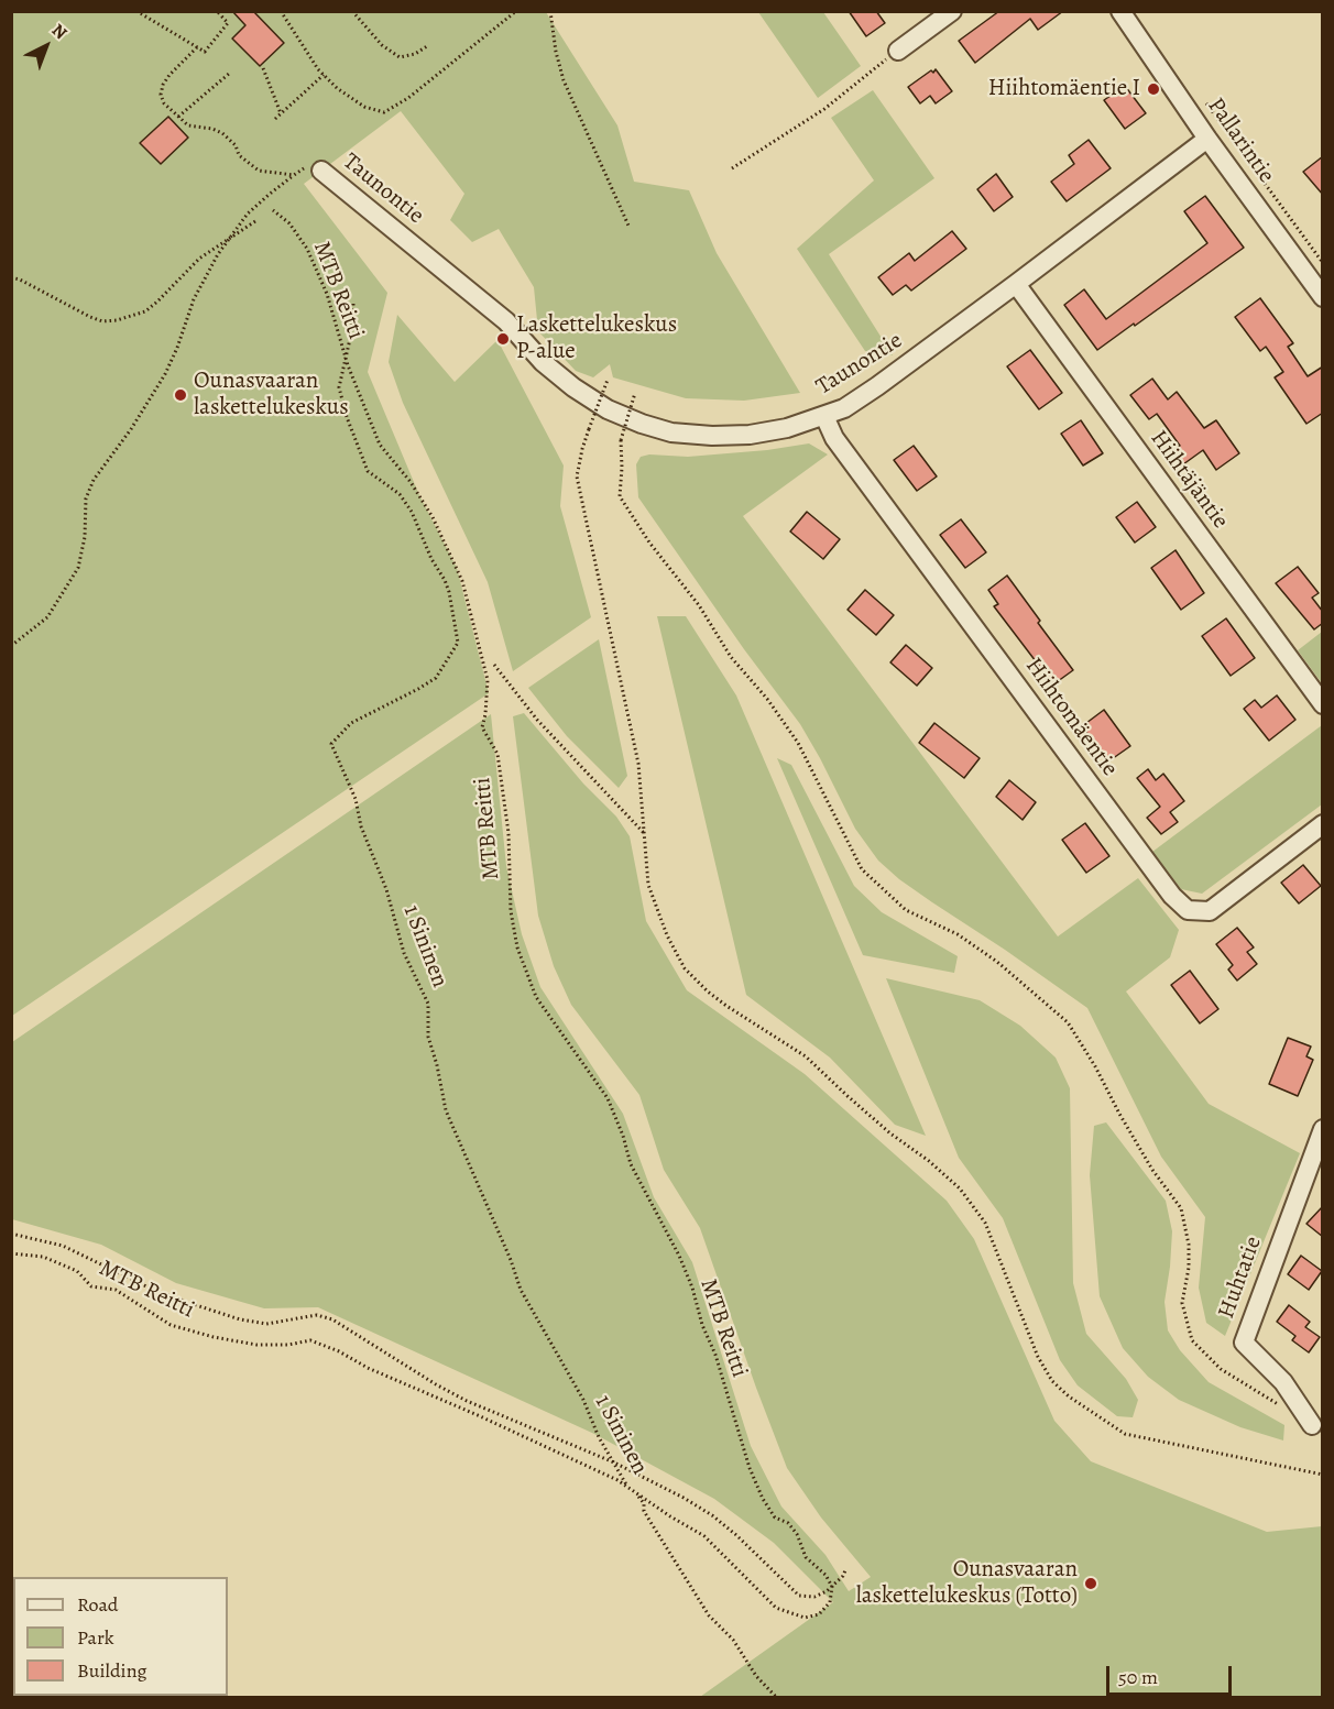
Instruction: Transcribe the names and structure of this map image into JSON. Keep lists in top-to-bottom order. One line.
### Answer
{"streets":{"street":["Pallarintie","Taunontie","Hiihtäjäntie","Hiihtomäentie","Huhtatie"],"path":["MTB Reitti","1 Sininen"]},"crossings":[["Pallarintie","Taunontie"],["Taunontie","Hiihtäjäntie"],["Taunontie","Hiihtomäentie"],["MTB Reitti","1 Sininen"]],"places":["Hiihtomäentie I","Laskettelukeskus P-alue","Ounasvaaran laskettelukeskus","Ounasvaaran laskettelukeskus (Totto)"],"legend":["Road","Park","Building"],"scale_bar":"50 m","north":"top right"}
